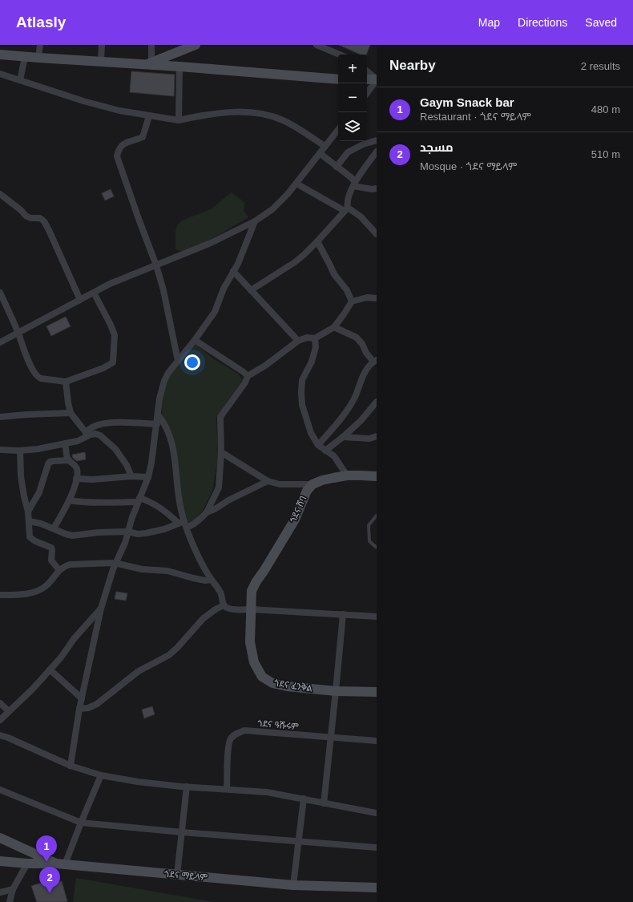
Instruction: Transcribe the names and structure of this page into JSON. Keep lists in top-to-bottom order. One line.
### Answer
{"streets":{"street":["ጎደና ሸባ","ጎደና ፈንቅል","ጎደና ዓሹሩም","ጎደና ማይላም"]},"crossings":[["ጎደና ሸባ","ጎደና ፈንቅል"]],"page":{"header":"Atlasly","nav":["Map","Directions","Saved"],"heading":["Nearby","2 results"],"map_buttons":["+","−"],"list":[{"mark":"1","name":"Gaym Snack bar","note":"Restaurant · ጎደና ማይላም","value":"480 m"},{"mark":"2","name":"مسجد","note":"Mosque · ጎደና ማይላም","value":"510 m"}],"pins":["1","2"]}}
